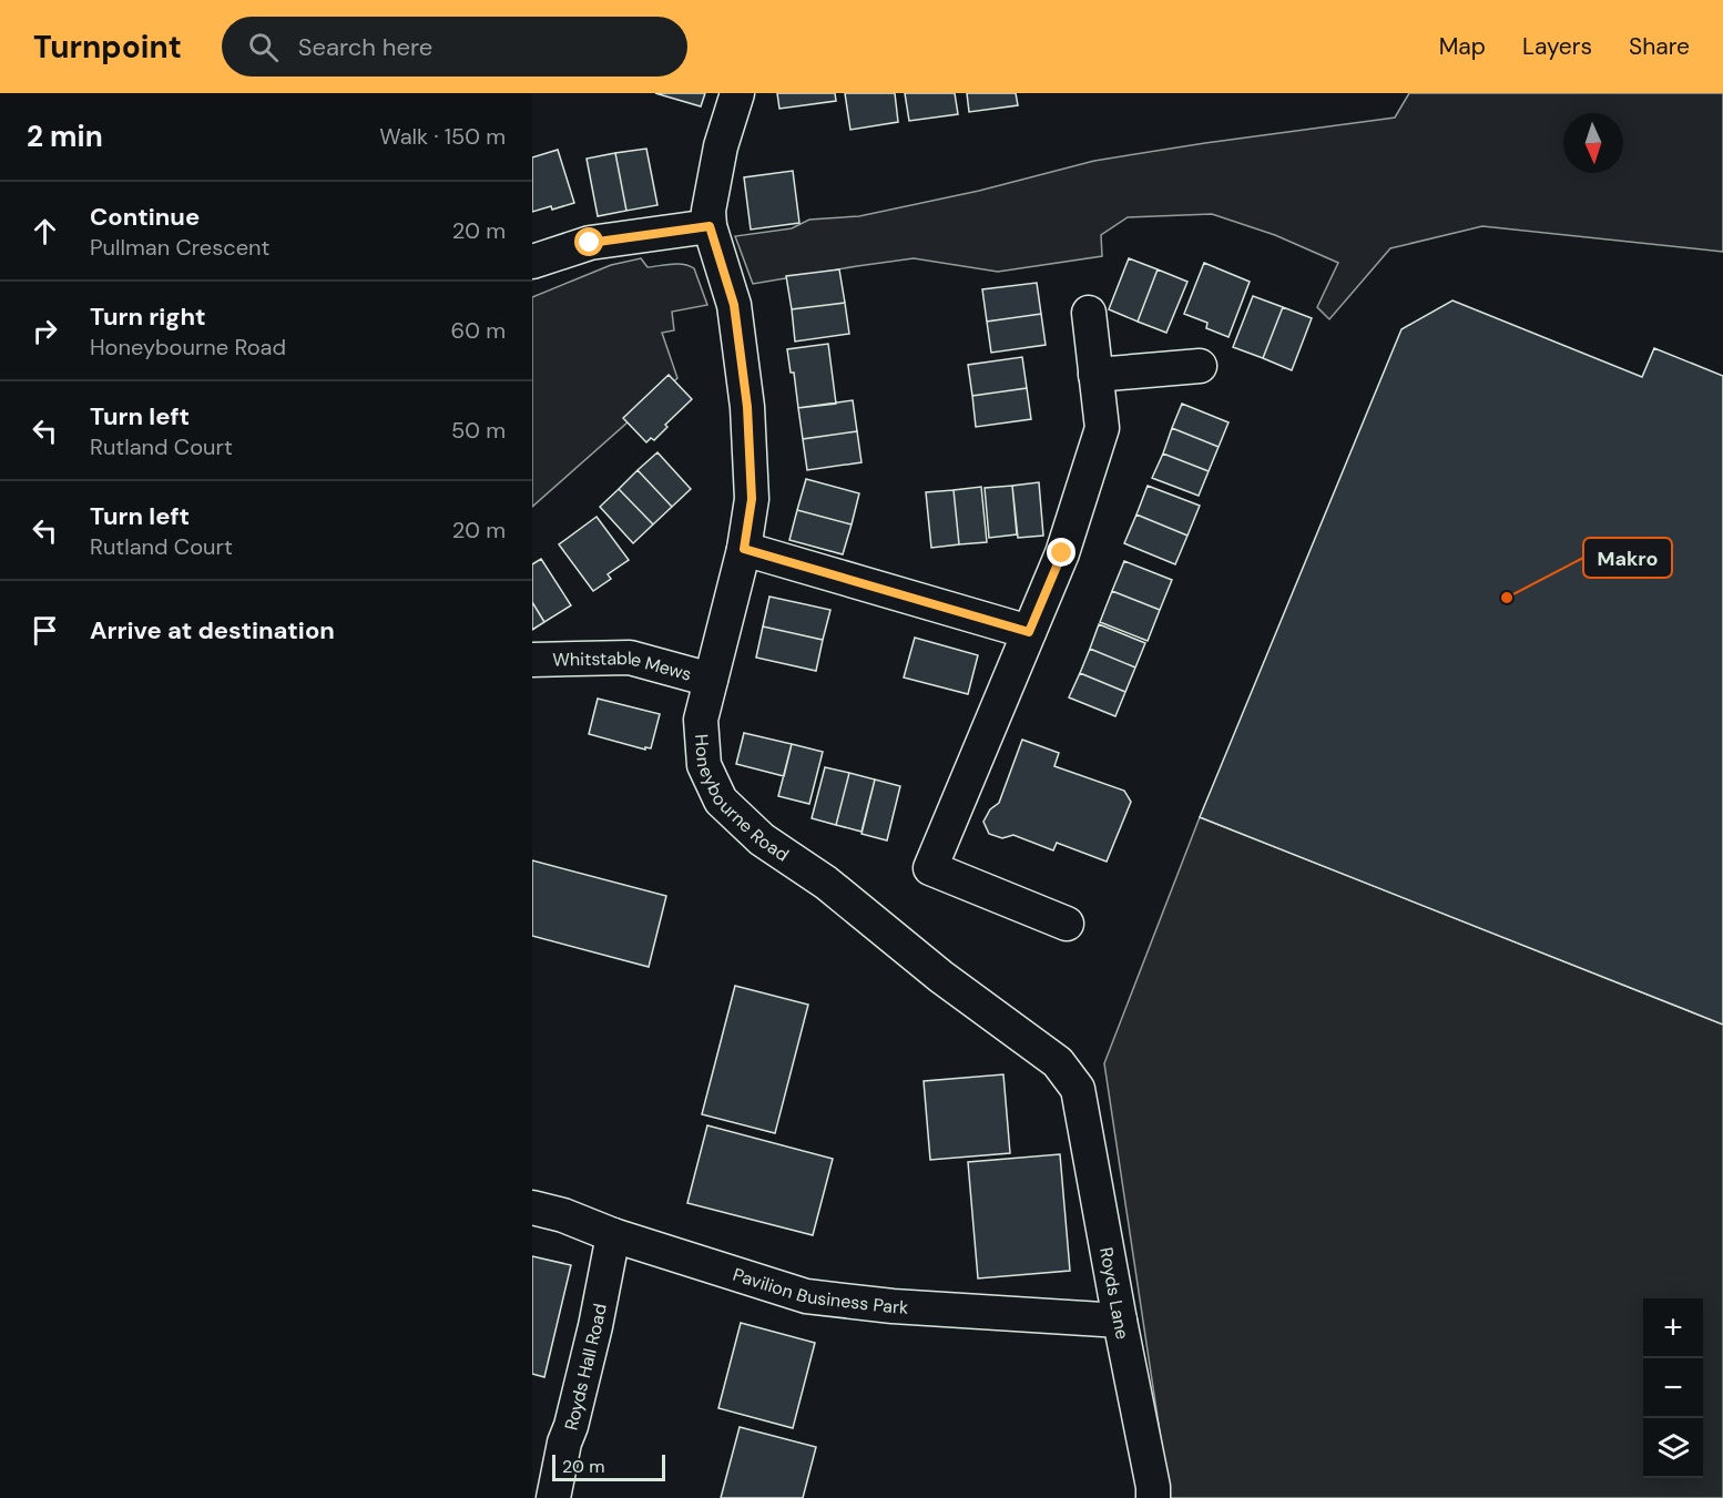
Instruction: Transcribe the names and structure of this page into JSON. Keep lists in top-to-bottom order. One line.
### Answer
{"streets":{"street":["Whitstable Mews","Honeybourne Road","Pavilion Business Park","Royds Lane","Royds Hall Road"]},"crossings":[["Whitstable Mews","Honeybourne Road"],["Honeybourne Road","Royds Lane"],["Pavilion Business Park","Royds Lane"],["Pavilion Business Park","Royds Hall Road"]],"places":["Makro"],"scale_bar":"20 m","north":"bottom","page":{"header":"Turnpoint","search":"Search here","nav":["Map","Layers","Share"],"heading":["2 min","Walk · 150 m"],"list":[["Continue","Pullman Crescent","20 m"],["Turn right","Honeybourne Road","60 m"],["Turn left","Rutland Court","50 m"],["Turn left","Rutland Court","20 m"],"Arrive at destination"],"map_buttons":["+","−"],"scale":"20 m"}}
